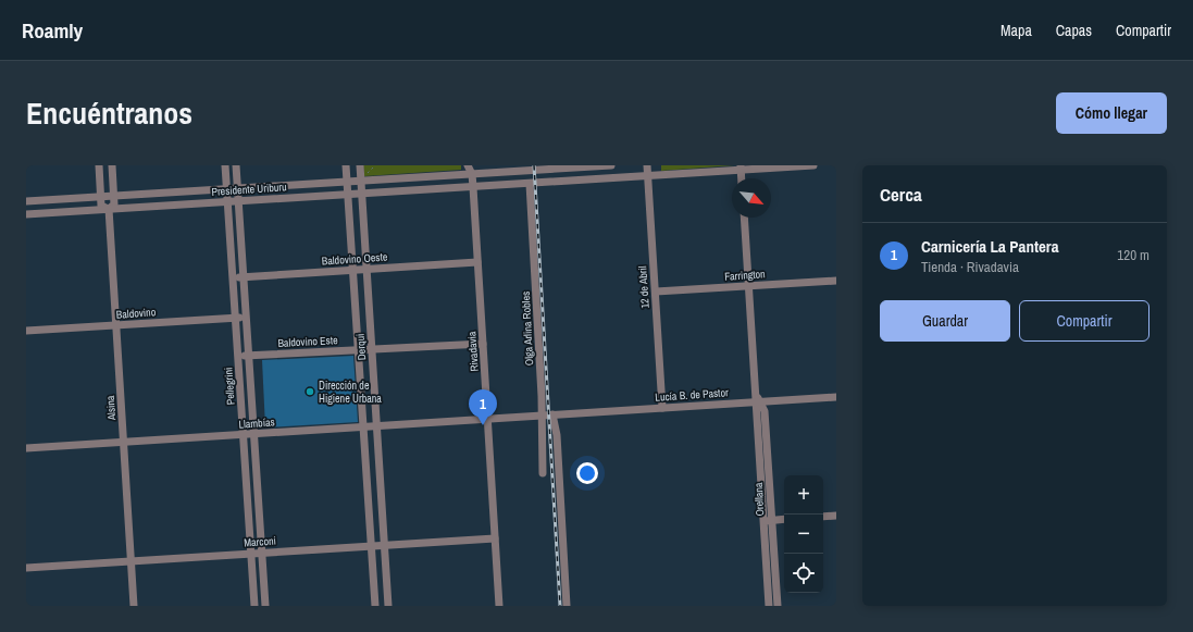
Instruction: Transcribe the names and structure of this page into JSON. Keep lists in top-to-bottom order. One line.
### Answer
{"streets":{"street":["Presidente Uriburu","Baldovino Oeste","Farrington","12 de Abril","Baldovino","Olga Arlina Robles","Baldovino Este","Derqui","Rivadavia","Pellegrini","Lucía B. de Pastor","Alsina","Llambías","Orellana","Marconi"]},"crossings":[["Presidente Uriburu","12 de Abril"],["Presidente Uriburu","Olga Arlina Robles"],["Presidente Uriburu","Derqui"],["Presidente Uriburu","Rivadavia"],["Presidente Uriburu","Pellegrini"],["Presidente Uriburu","Alsina"],["Baldovino Oeste","Derqui"],["Baldovino Oeste","Rivadavia"],["Baldovino Oeste","Pellegrini"],["Farrington","12 de Abril"],["Farrington","Orellana"],["12 de Abril","Lucía B. de Pastor"],["Baldovino","Pellegrini"],["Baldovino","Alsina"],["Olga Arlina Robles","Lucía B. de Pastor"],["Baldovino Este","Derqui"],["Baldovino Este","Rivadavia"],["Baldovino Este","Pellegrini"],["Derqui","Llambías"],["Derqui","Marconi"],["Rivadavia","Lucía B. de Pastor"],["Rivadavia","Llambías"],["Rivadavia","Marconi"],["Pellegrini","Llambías"],["Pellegrini","Marconi"],["Lucía B. de Pastor","Llambías"],["Lucía B. de Pastor","Orellana"],["Alsina","Llambías"],["Alsina","Marconi"]],"places":["Dirección de Higiene Urbana"],"north":"bottom right","page":{"header":"Roamly","nav":["Mapa","Capas","Compartir"],"title":"Encuéntranos","buttons":["Cómo llegar",["Guardar","Compartir"]],"heading":"Cerca","list":[{"mark":"1","name":"Carnicería La Pantera","note":"Tienda · Rivadavia","value":"120 m"}],"pins":"1","map_buttons":["+","−"]}}
